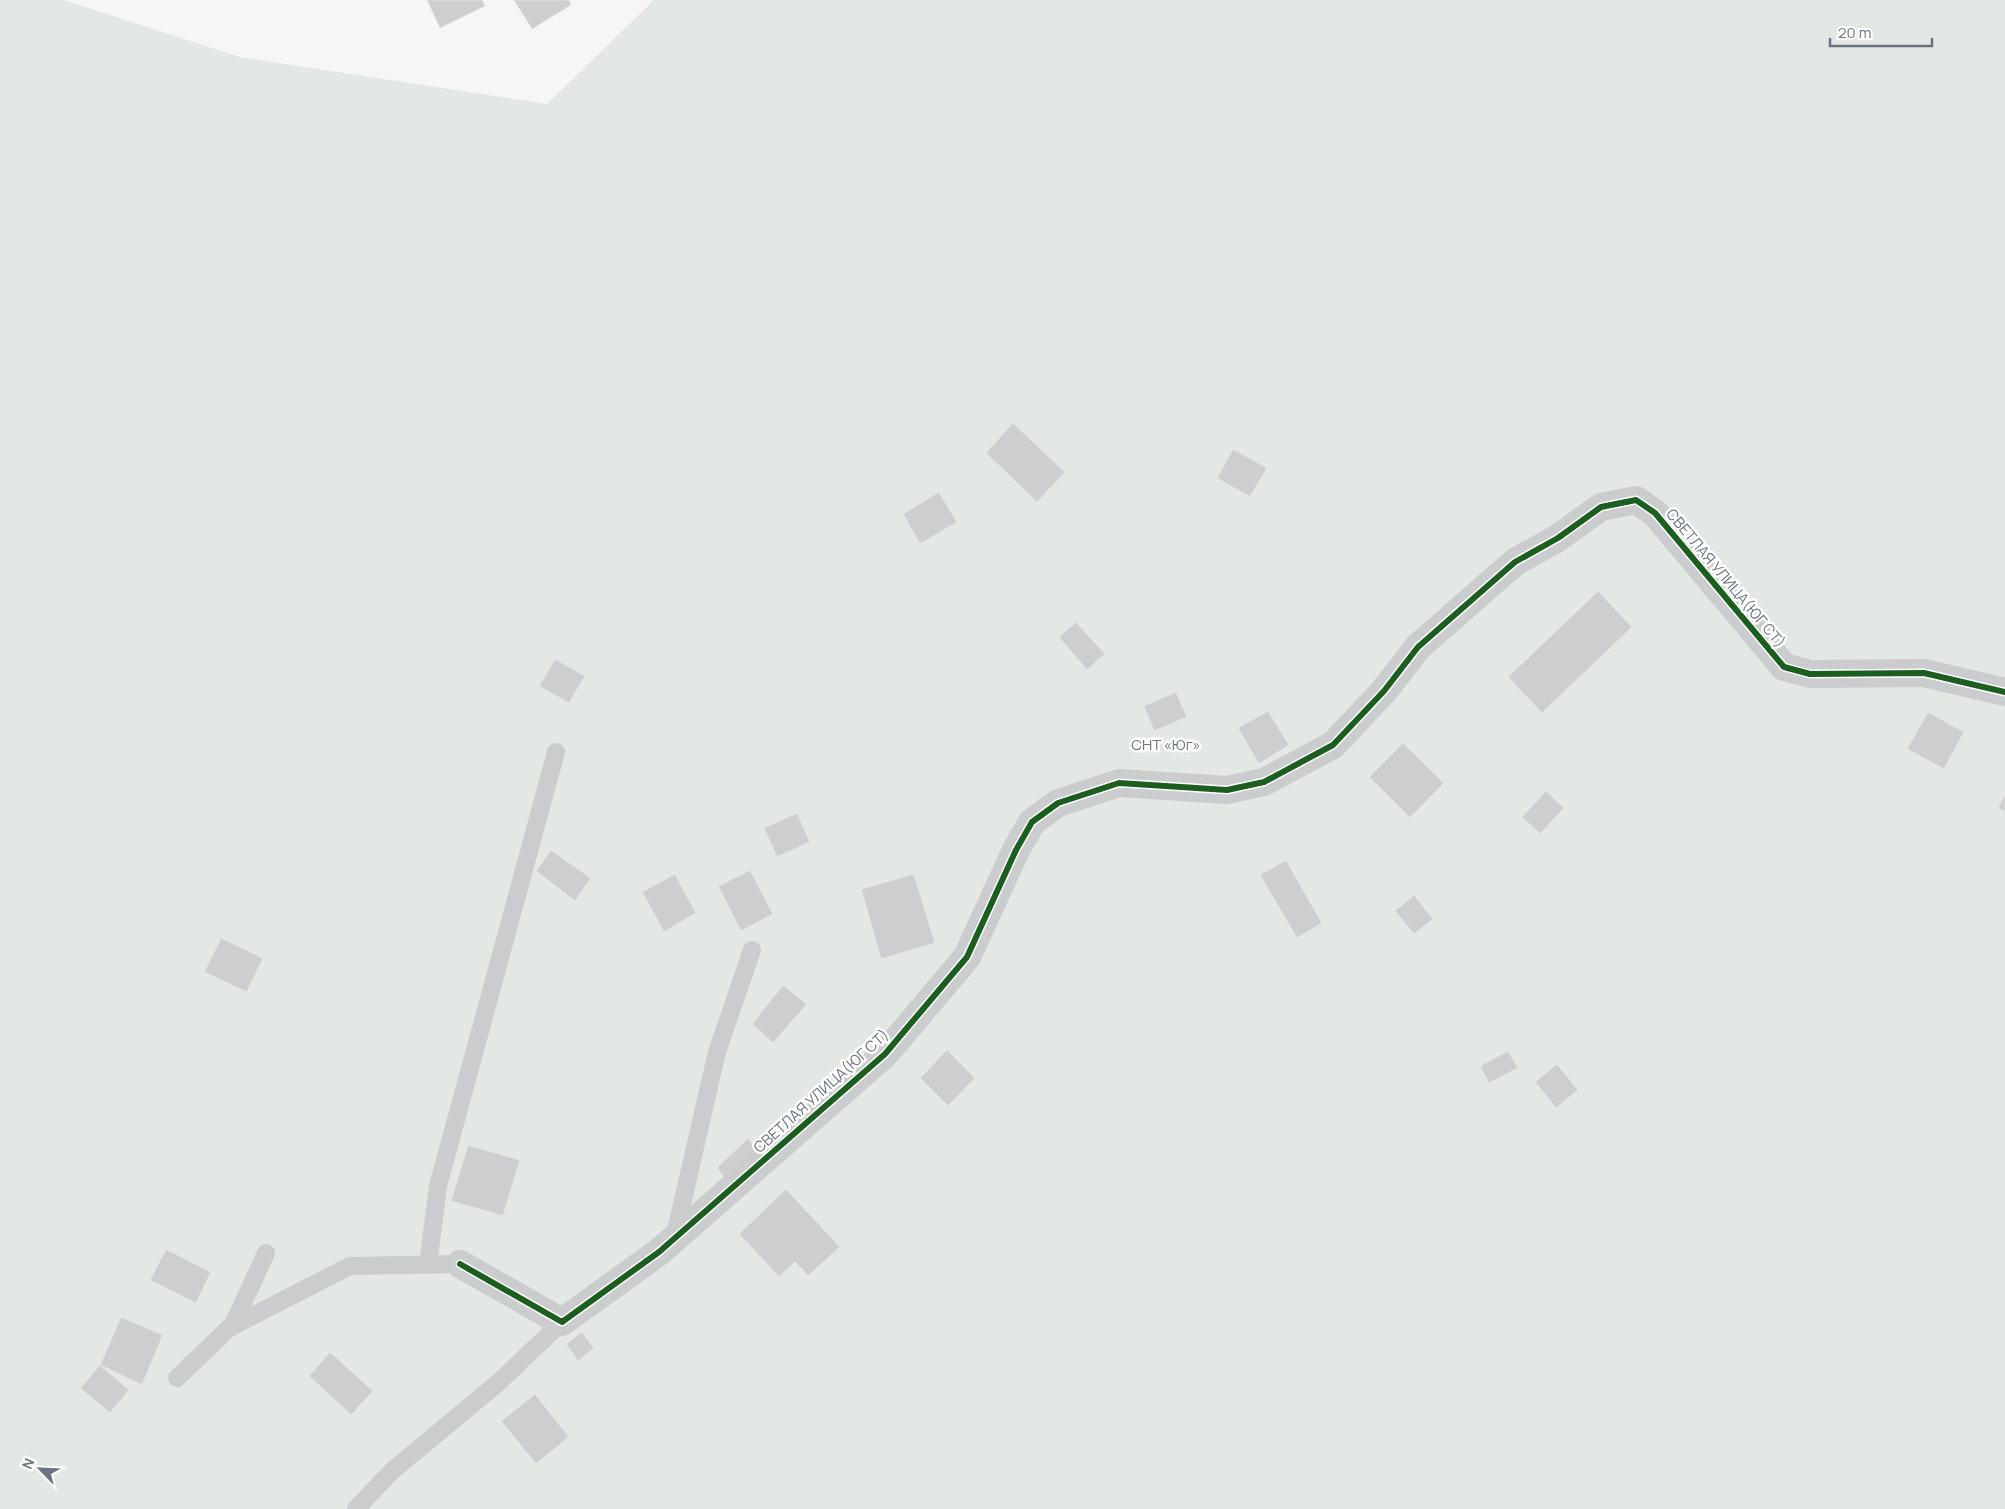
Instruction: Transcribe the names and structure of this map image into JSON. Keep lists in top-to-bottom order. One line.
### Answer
{"streets":{"street":["СВЕТЛАЯ УЛИЦА(ЮГ СТ)"]},"parks":["СНТ «Юг»"],"scale_bar":"20 m","north":"top left"}
